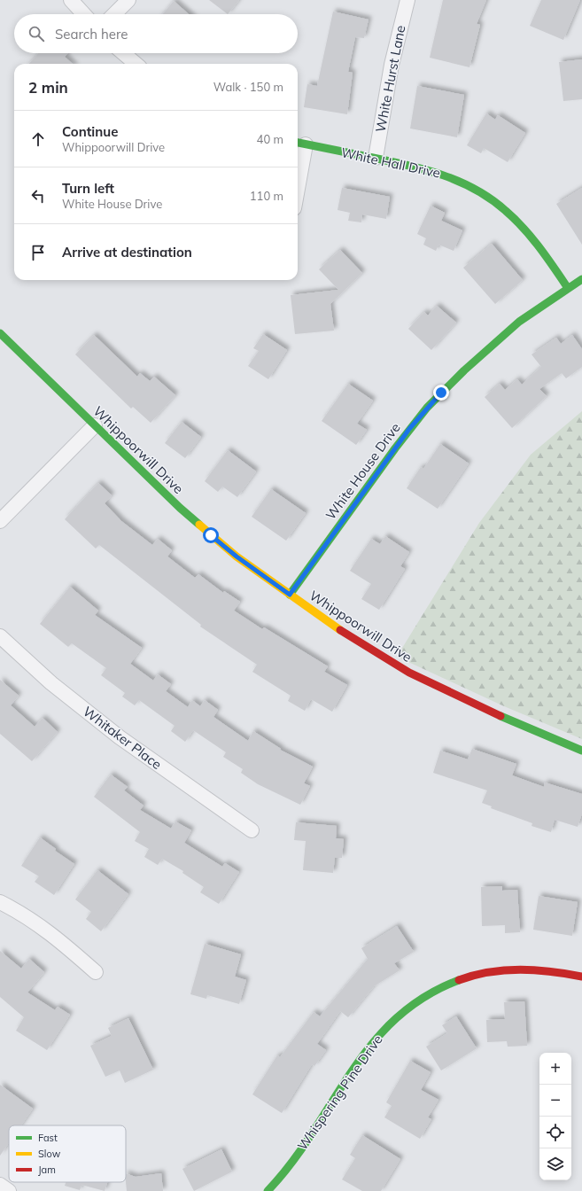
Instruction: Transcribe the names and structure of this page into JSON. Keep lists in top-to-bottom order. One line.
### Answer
{"streets":{"street":["White Hurst Lane","White Hall Drive","Whippoorwill Drive","White House Drive","Whitaker Place","Whispering Pine Drive"]},"crossings":[["White Hurst Lane","White Hall Drive"],["White Hall Drive","White House Drive"],["Whippoorwill Drive","White House Drive"]],"legend":["Fast","Slow","Jam"],"page":{"search":"Search here","heading":["2 min","Walk · 150 m"],"list":[["Continue","Whippoorwill Drive","40 m"],["Turn left","White House Drive","110 m"],"Arrive at destination"],"map_buttons":["+","−"]}}
